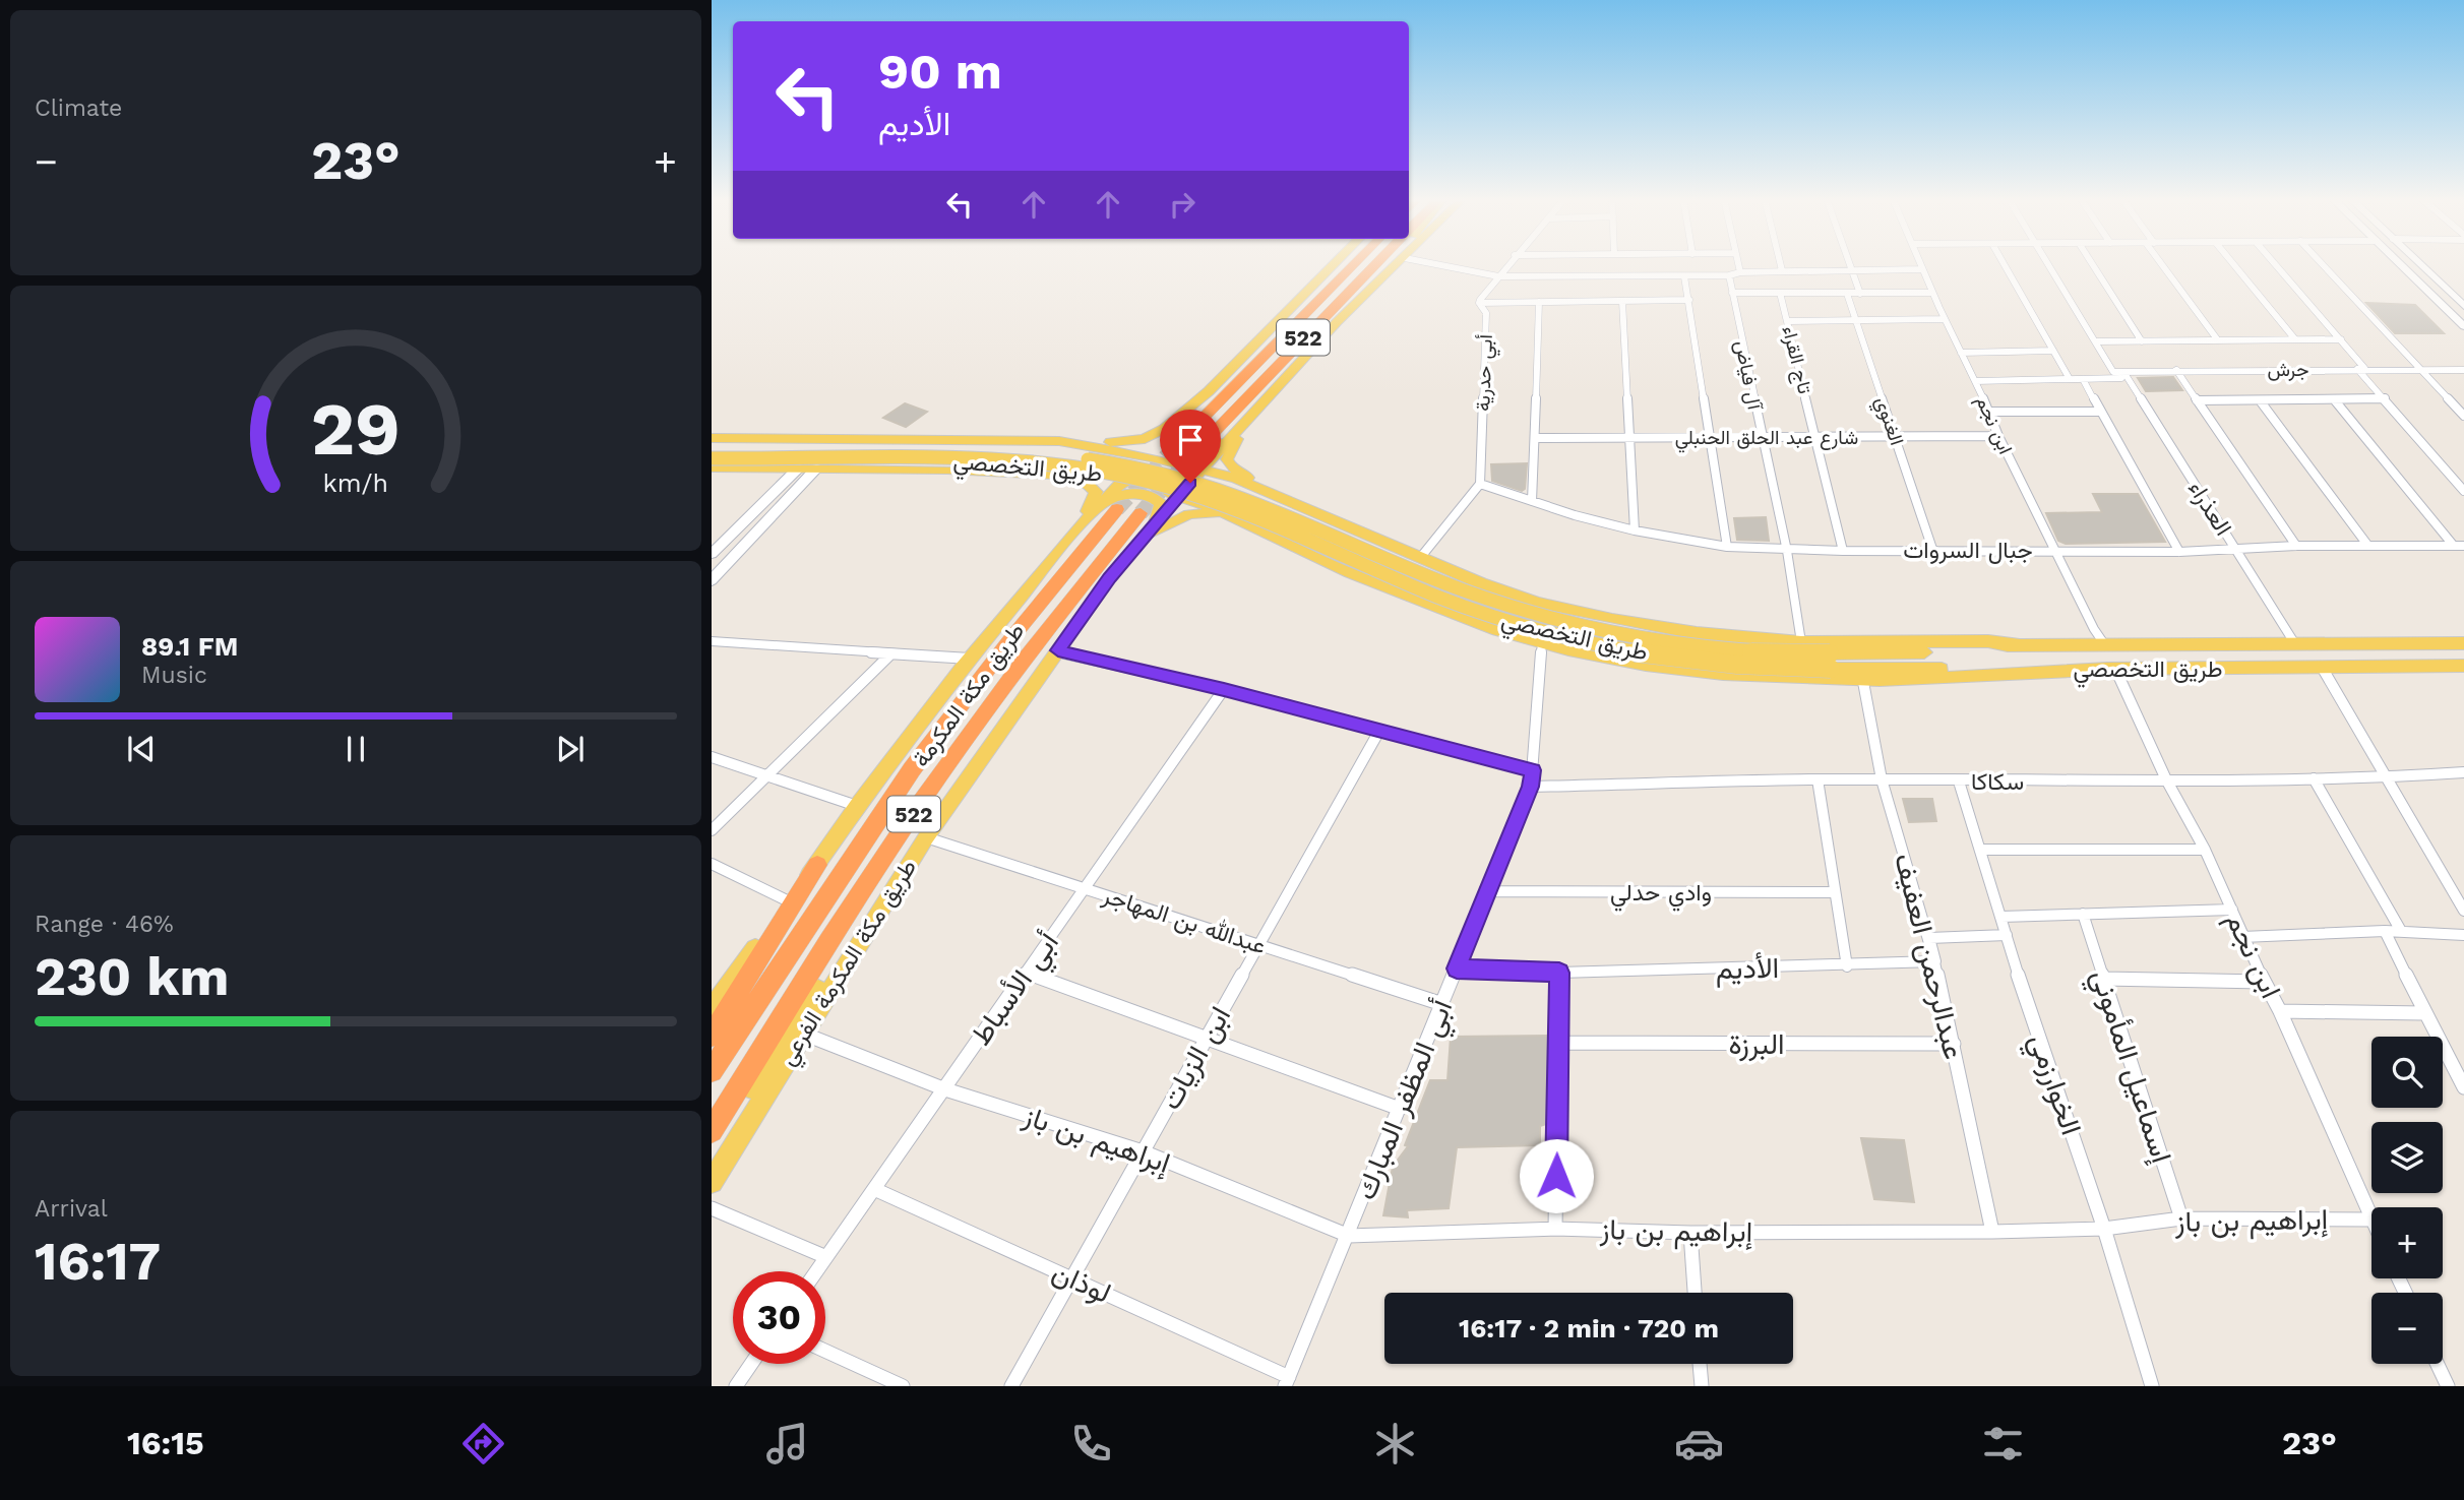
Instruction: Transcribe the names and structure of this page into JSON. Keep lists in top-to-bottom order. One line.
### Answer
{"streets":{"highway":["522","طريق مكة المكرمة"],"main road":["طريق التخصصي","طريق مكة المكرمة الفرعي"],"street":["تاج القراء","جرش","أبي حدرية","آل فياض","الغنوي","ابن نجم","شارع عبد الحلق الحنبلي","العذراء","جبال السروات","سكاكا","وادي حدلي","عبدالله بن المهاجر","عبدالرحمن العفيف","الأديم","أبي الأسباط","البرزة","ابن الزيات","إسماعيل المأموني","الخوارزمي","أبي المظفر المبارك","إبراهيم بن باز","لوذان"]},"crossings":[["تاج القراء","شارع عبد الحلق الحنبلي"],["تاج القراء","جبال السروات"],["جرش","العذراء"],["أبي حدرية","جبال السروات"],["آل فياض","شارع عبد الحلق الحنبلي"],["آل فياض","جبال السروات"],["الغنوي","شارع عبد الحلق الحنبلي"],["الغنوي","جبال السروات"],["ابن نجم","شارع عبد الحلق الحنبلي"],["ابن نجم","طريق التخصصي"],["ابن نجم","جبال السروات"],["ابن نجم","سكاكا"],["ابن نجم","إبراهيم بن باز"],["طريق التخصصي","العذراء"],["العذراء","جبال السروات"],["سكاكا","عبدالرحمن العفيف"],["سكاكا","الخوارزمي"],["سكاكا","أبي المظفر المبارك"],["وادي حدلي","أبي المظفر المبارك"],["عبدالله بن المهاجر","طريق مكة المكرمة الفرعي"],["عبدالله بن المهاجر","أبي الأسباط"],["عبدالله بن المهاجر","ابن الزيات"],["عبدالله بن المهاجر","أبي المظفر المبارك"],["عبدالرحمن العفيف","الأديم"],["عبدالرحمن العفيف","البرزة"],["عبدالرحمن العفيف","إبراهيم بن باز"],["طريق مكة المكرمة الفرعي","إبراهيم بن باز"],["الأديم","أبي المظفر المبارك"],["أبي الأسباط","إبراهيم بن باز"],["أبي الأسباط","لوذان"],["ابن الزيات","إبراهيم بن باز"],["ابن الزيات","لوذان"],["إسماعيل المأموني","إبراهيم بن باز"],["الخوارزمي","إبراهيم بن باز"],["أبي المظفر المبارك","إبراهيم بن باز"],["أبي المظفر المبارك","لوذان"]],"page":{"tile":["Climate",["Range · 46%","230 km"],["Arrival","16:17"]],"turn":["90 m","الأديم"],"heat":["−","23°","+"],"song":["89.1 FM","Music"],"map_buttons":["+","−"],"limit":"30","trip":"16:17 · 2 min · 720 m","tabs":["16:15","23°"],"gauge":["29","km/h"]}}
